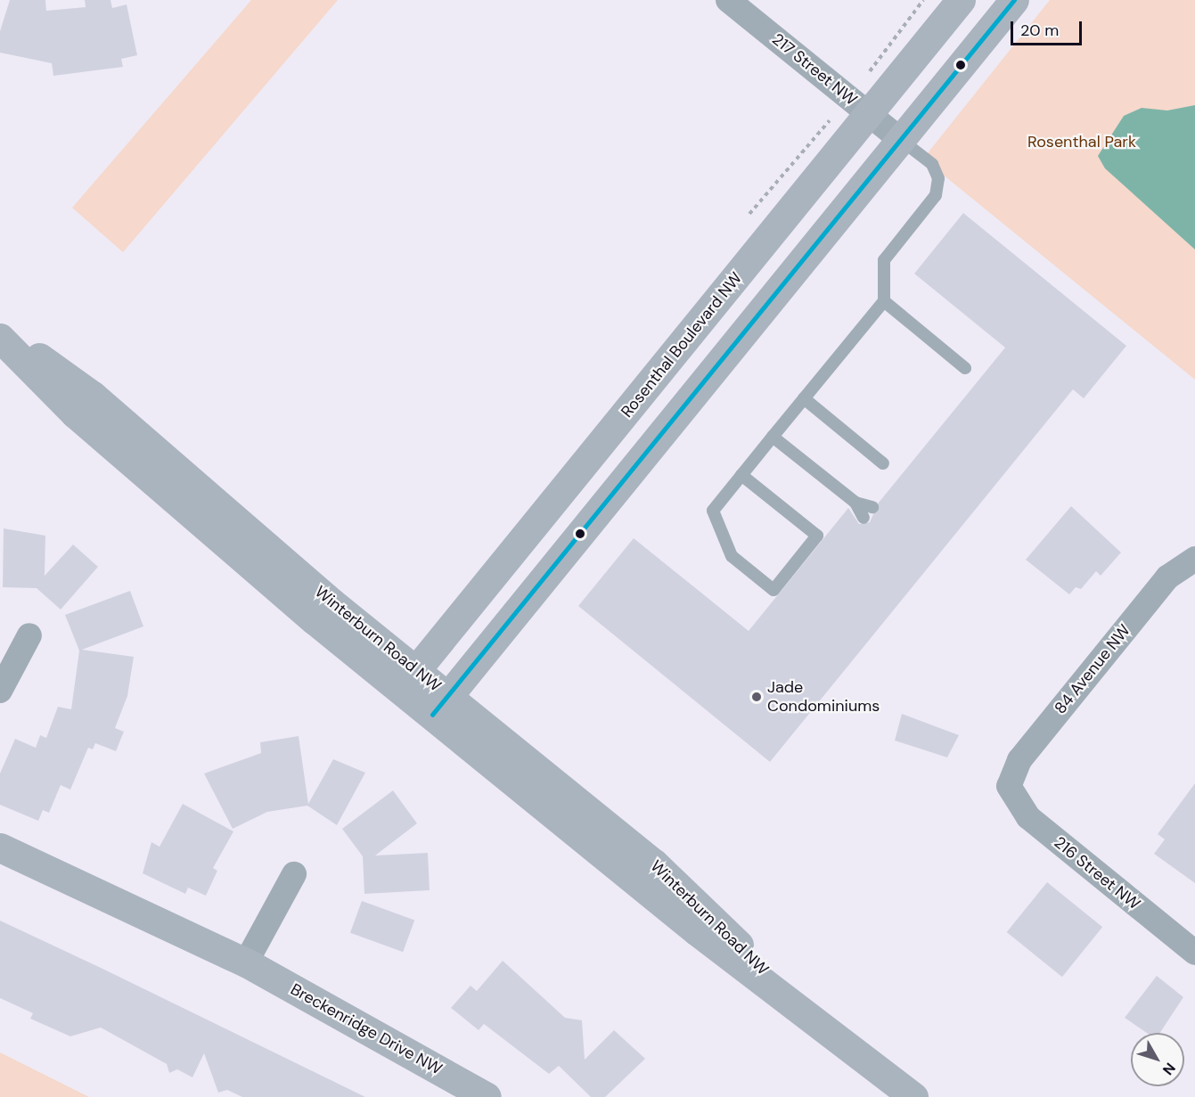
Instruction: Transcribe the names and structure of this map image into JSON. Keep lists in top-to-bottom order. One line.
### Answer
{"streets":{"street":["217 Street NW","Rosenthal Boulevard NW","Winterburn Road NW","84 Avenue NW","216 Street NW","Breckenridge Drive NW"]},"crossings":[["217 Street NW","Rosenthal Boulevard NW"],["Rosenthal Boulevard NW","Winterburn Road NW"],["84 Avenue NW","216 Street NW"]],"parks":["Rosenthal Park"],"places":["Jade Condominiums"],"scale_bar":"20 m","north":"bottom right"}
